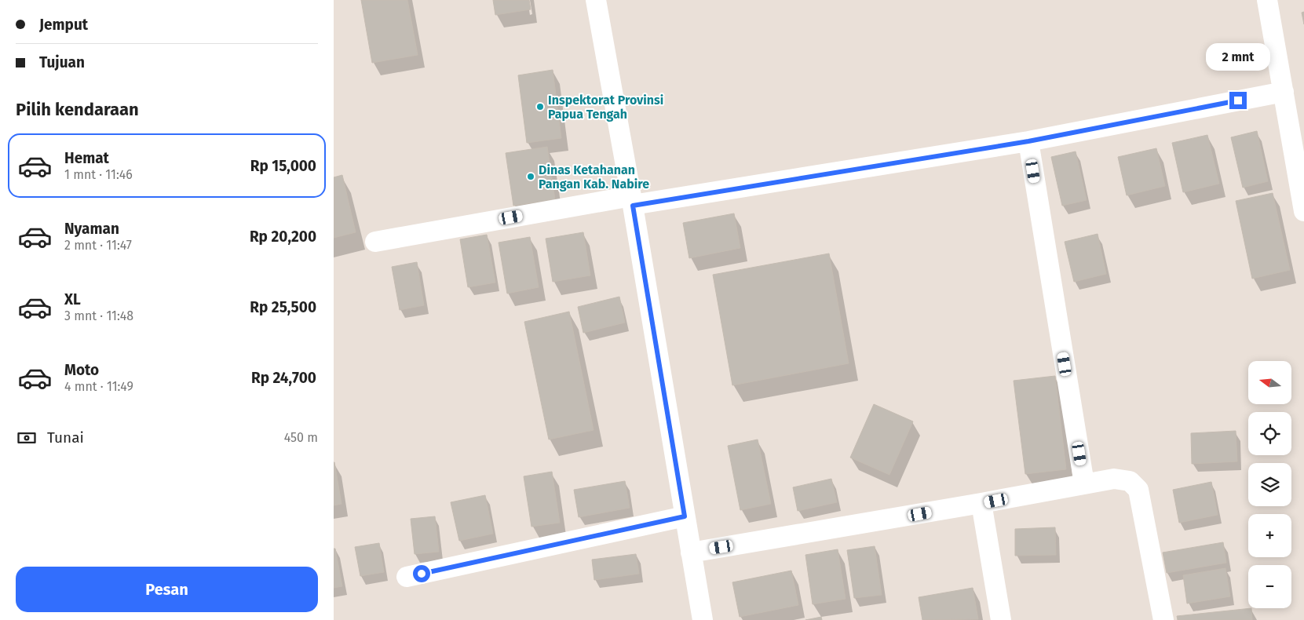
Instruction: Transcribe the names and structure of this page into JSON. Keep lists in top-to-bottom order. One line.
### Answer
{"places":["Inspektorat Provinsi Papua Tengah","Dinas Ketahanan Pangan Kab. Nabire"],"north":"left","page":{"banner":["Jemput","Tujuan"],"bubble":"2 mnt","heading":"Pilih kendaraan","list":[{"name":"Hemat","note":"1 mnt · 11:46","value":"Rp 15,000"},{"name":"Nyaman","note":"2 mnt · 11:47","value":"Rp 20,200"},{"name":"XL","note":"3 mnt · 11:48","value":"Rp 25,500"},{"name":"Moto","note":"4 mnt · 11:49","value":"Rp 24,700"}],"map_buttons":["+","−"],"pay":["Tunai","450 m"],"buttons":"Pesan"}}
